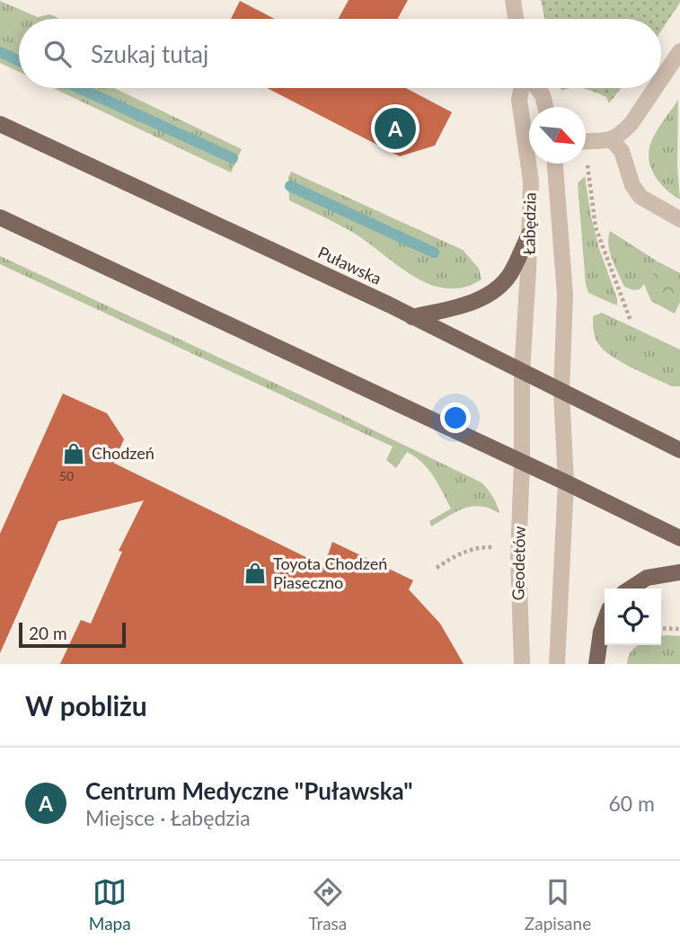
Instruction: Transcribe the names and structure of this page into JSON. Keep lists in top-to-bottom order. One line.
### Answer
{"streets":{"main road":["Puławska"],"street":["Łabędzia","Geodetów"]},"crossings":[["Łabędzia","Puławska"],["Łabędzia","Geodetów"]],"places":{"shop":["Chodzeń","Toyota Chodzeń Piaseczno"]},"house_numbers":["50"],"scale_bar":"20 m","north":"bottom right","page":{"search":"Szukaj tutaj","pins":"A","scale":"20 m","heading":"W pobliżu","list":[{"mark":"A","name":"Centrum Medyczne \"Puławska\"","note":"Miejsce · Łabędzia","value":"60 m"}],"nav":["Mapa","Trasa","Zapisane"]}}
